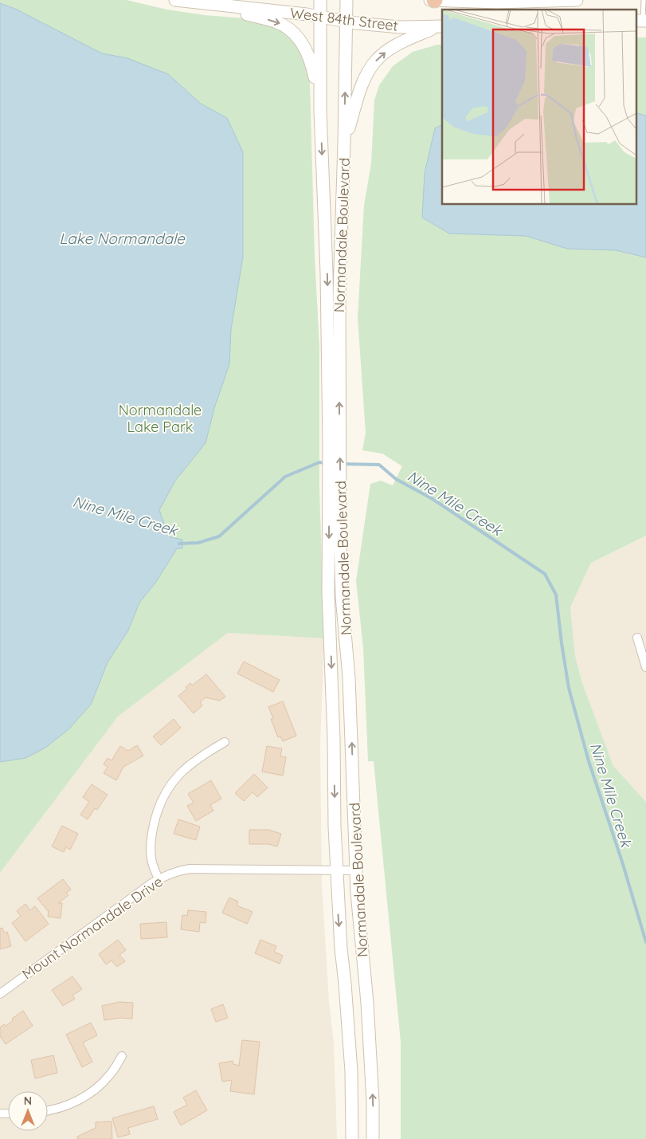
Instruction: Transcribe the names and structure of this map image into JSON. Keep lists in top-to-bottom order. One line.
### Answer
{"streets":{"main road":["West 84th Street","Normandale Boulevard"],"street":["Mount Normandale Drive"]},"crossings":[["West 84th Street","Normandale Boulevard"],["Normandale Boulevard","Mount Normandale Drive"]],"water":["Lake Normandale","Nine Mile Creek"],"parks":["Normandale Lake Park"],"north":"top"}
